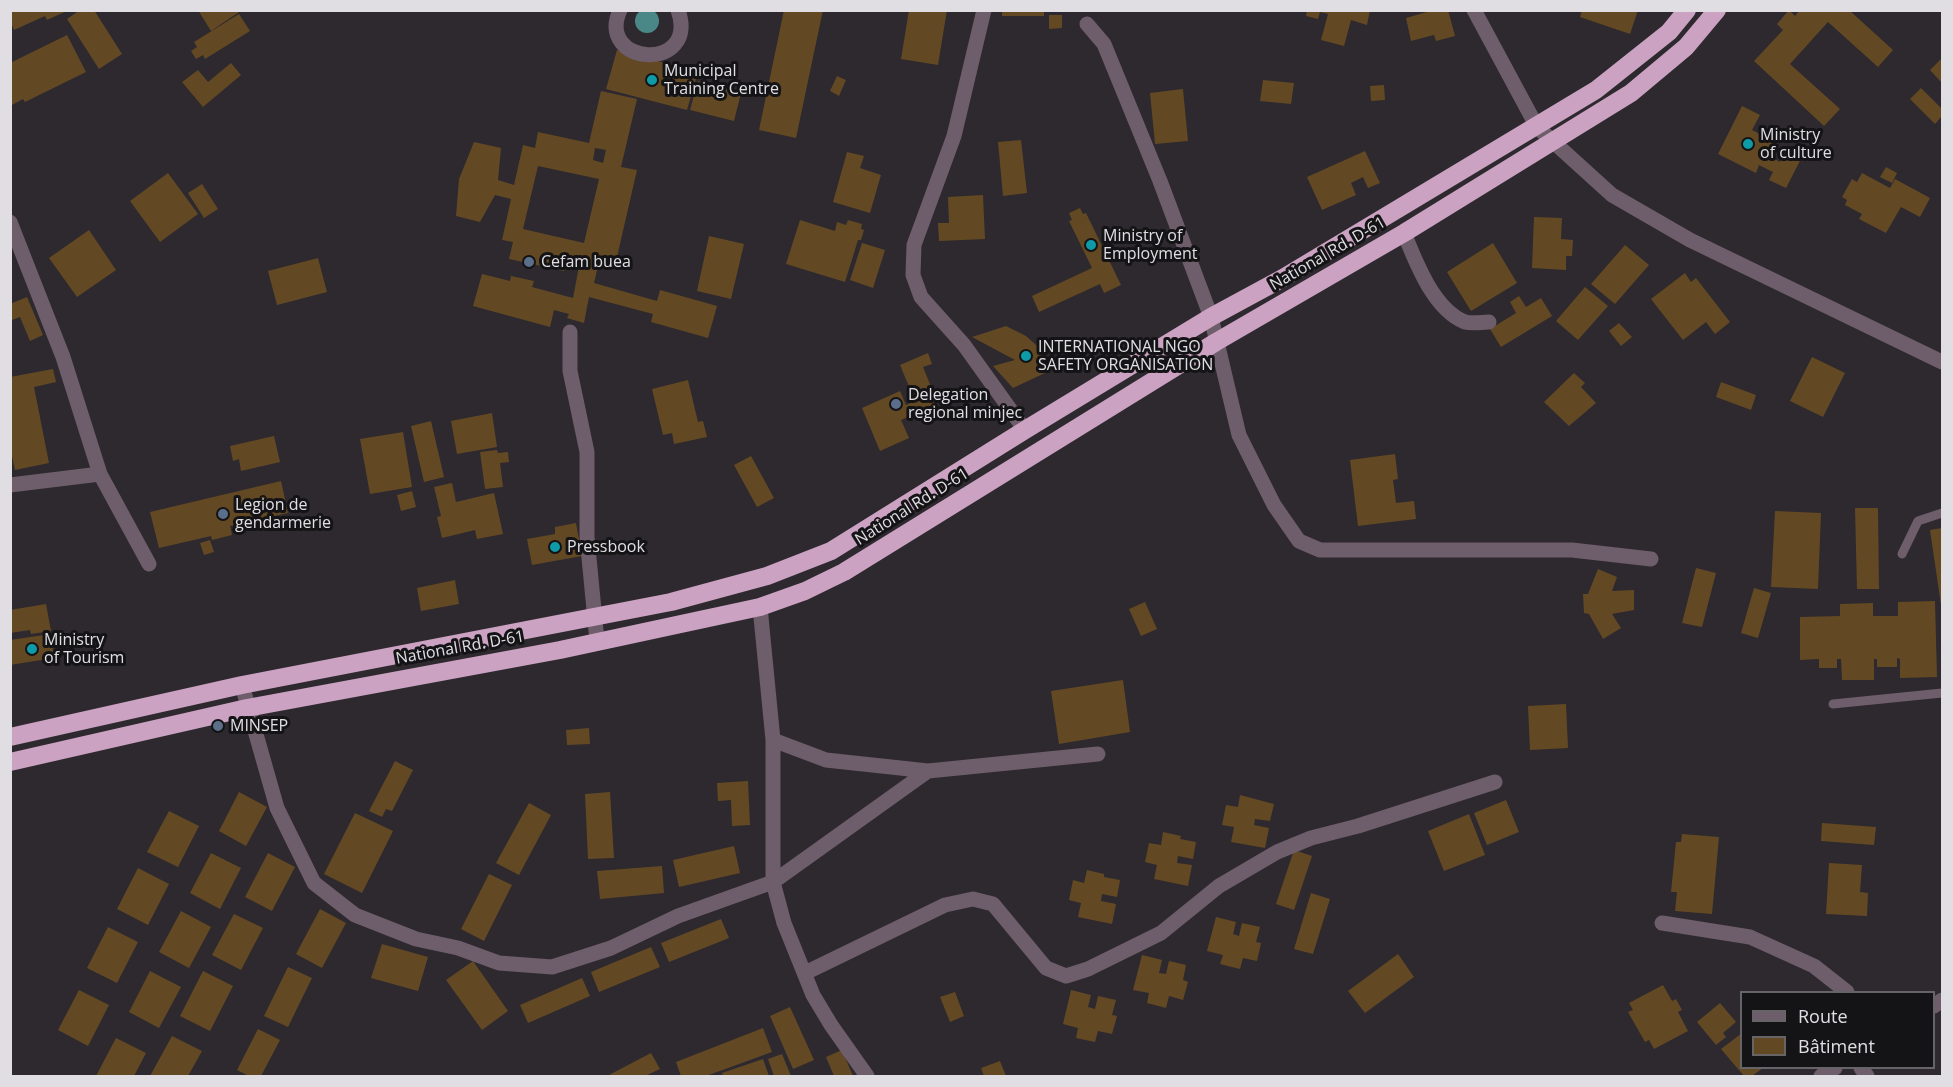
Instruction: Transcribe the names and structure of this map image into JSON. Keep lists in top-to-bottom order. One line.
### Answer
{"streets":{"highway":["National Rd. D-61"]},"places":["Municipal Training Centre","Ministry of culture","Ministry of Employment","Cefam buea","INTERNATIONAL NGO SAFETY ORGANISATION","Delegation regional minjec","Legion de gendarmerie","Pressbook","Ministry of Tourism","MINSEP"],"legend":["Route","Bâtiment"]}
